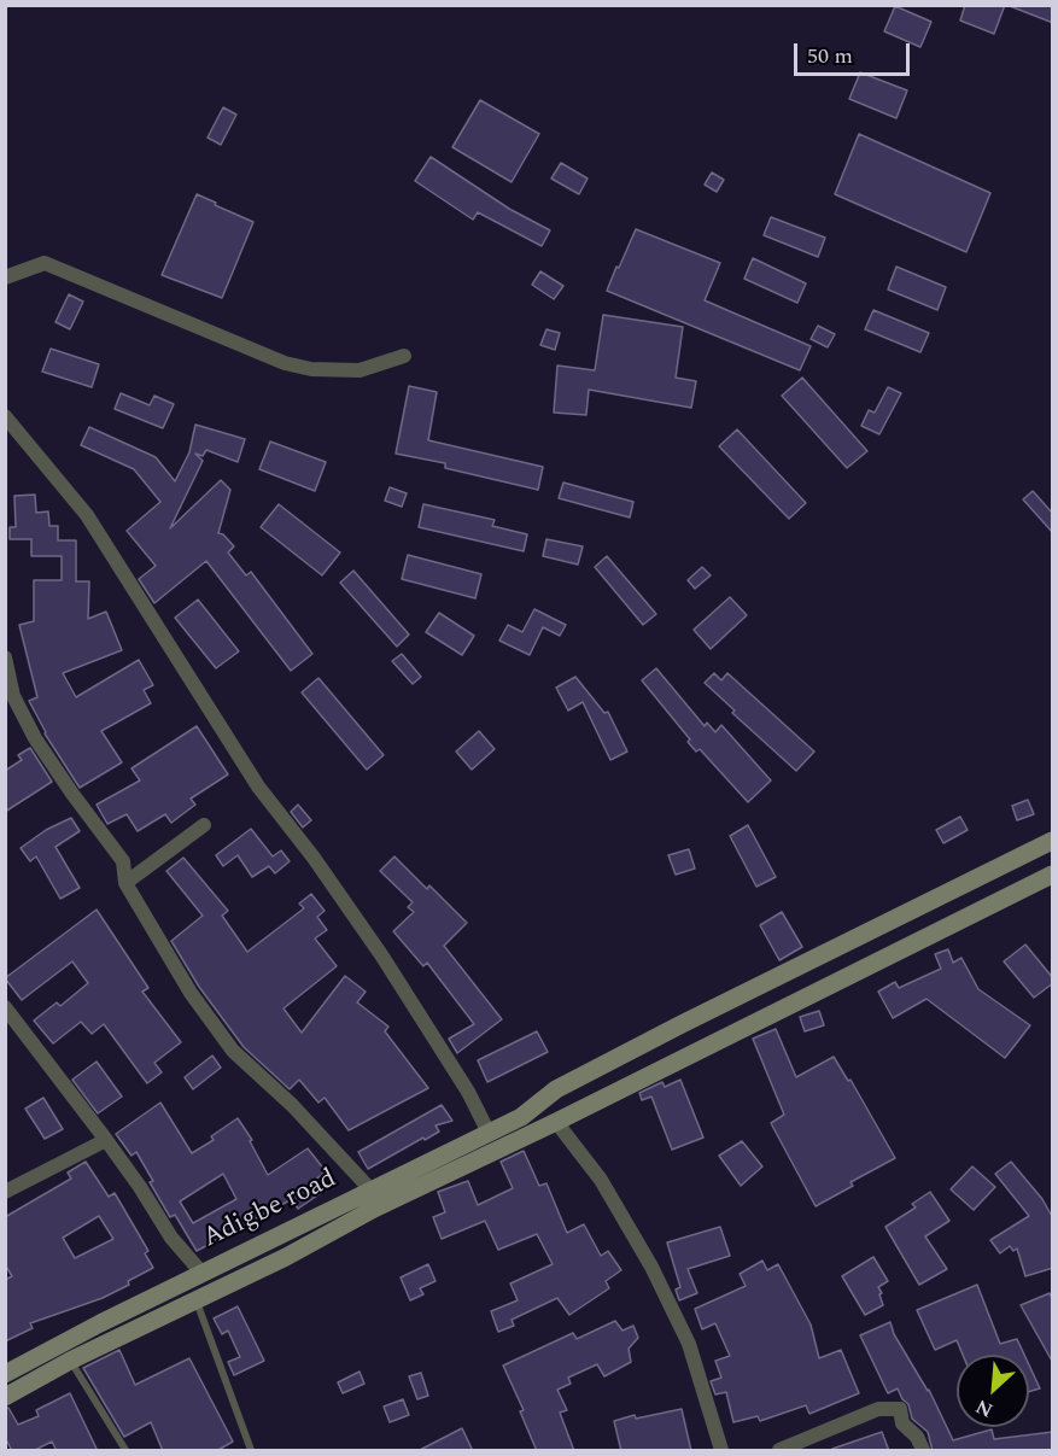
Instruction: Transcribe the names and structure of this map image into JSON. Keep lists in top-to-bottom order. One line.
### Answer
{"streets":{"main road":["Adigbe road"]},"scale_bar":"50 m","north":"bottom left"}
